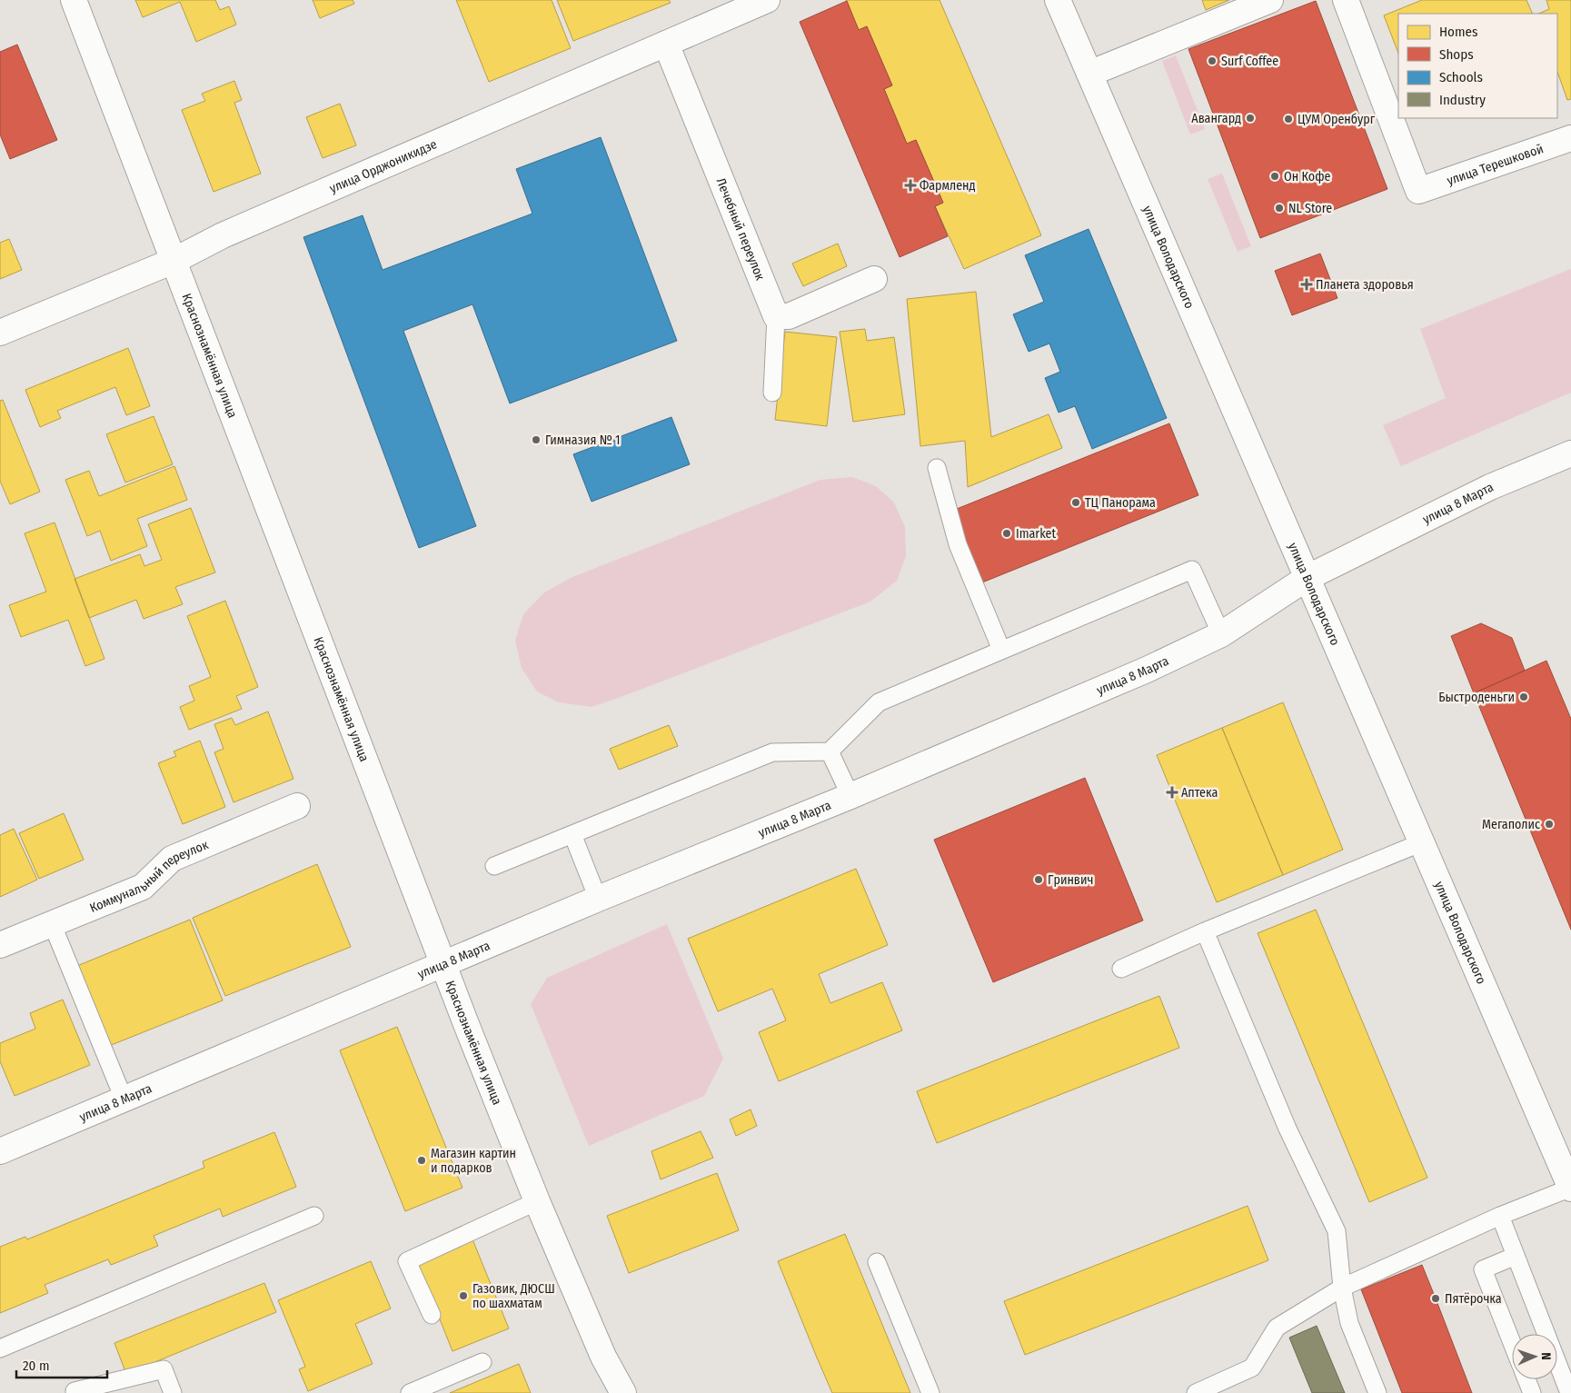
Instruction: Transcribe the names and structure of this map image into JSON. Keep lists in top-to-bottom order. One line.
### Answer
{"streets":{"main road":["улица Терешковой","улица Орджоникидзе","Лечебный переулок","улица Володарского","Краснознамённая улица","улица 8 Марта","Коммунальный переулок"]},"crossings":[["улица Орджоникидзе","Лечебный переулок"],["улица Орджоникидзе","Краснознамённая улица"],["улица Володарского","улица 8 Марта"],["Краснознамённая улица","улица 8 Марта"]],"places":{"other":["Surf Coffee","Авангард","ЦУМ Оренбург","Он Кофе","NL Store","Гимназия № 1","ТЦ Панорама","Imarket","Быстроденьги","Мегаполис","Гринвич","Магазин картин и подарков","Газовик, ДЮСШ по шахматам","Пятёрочка"],"health":["Фармленд","Планета здоровья","Аптека"]},"legend":["Homes","Shops","Schools","Industry"],"scale_bar":"20 m","north":"right"}
